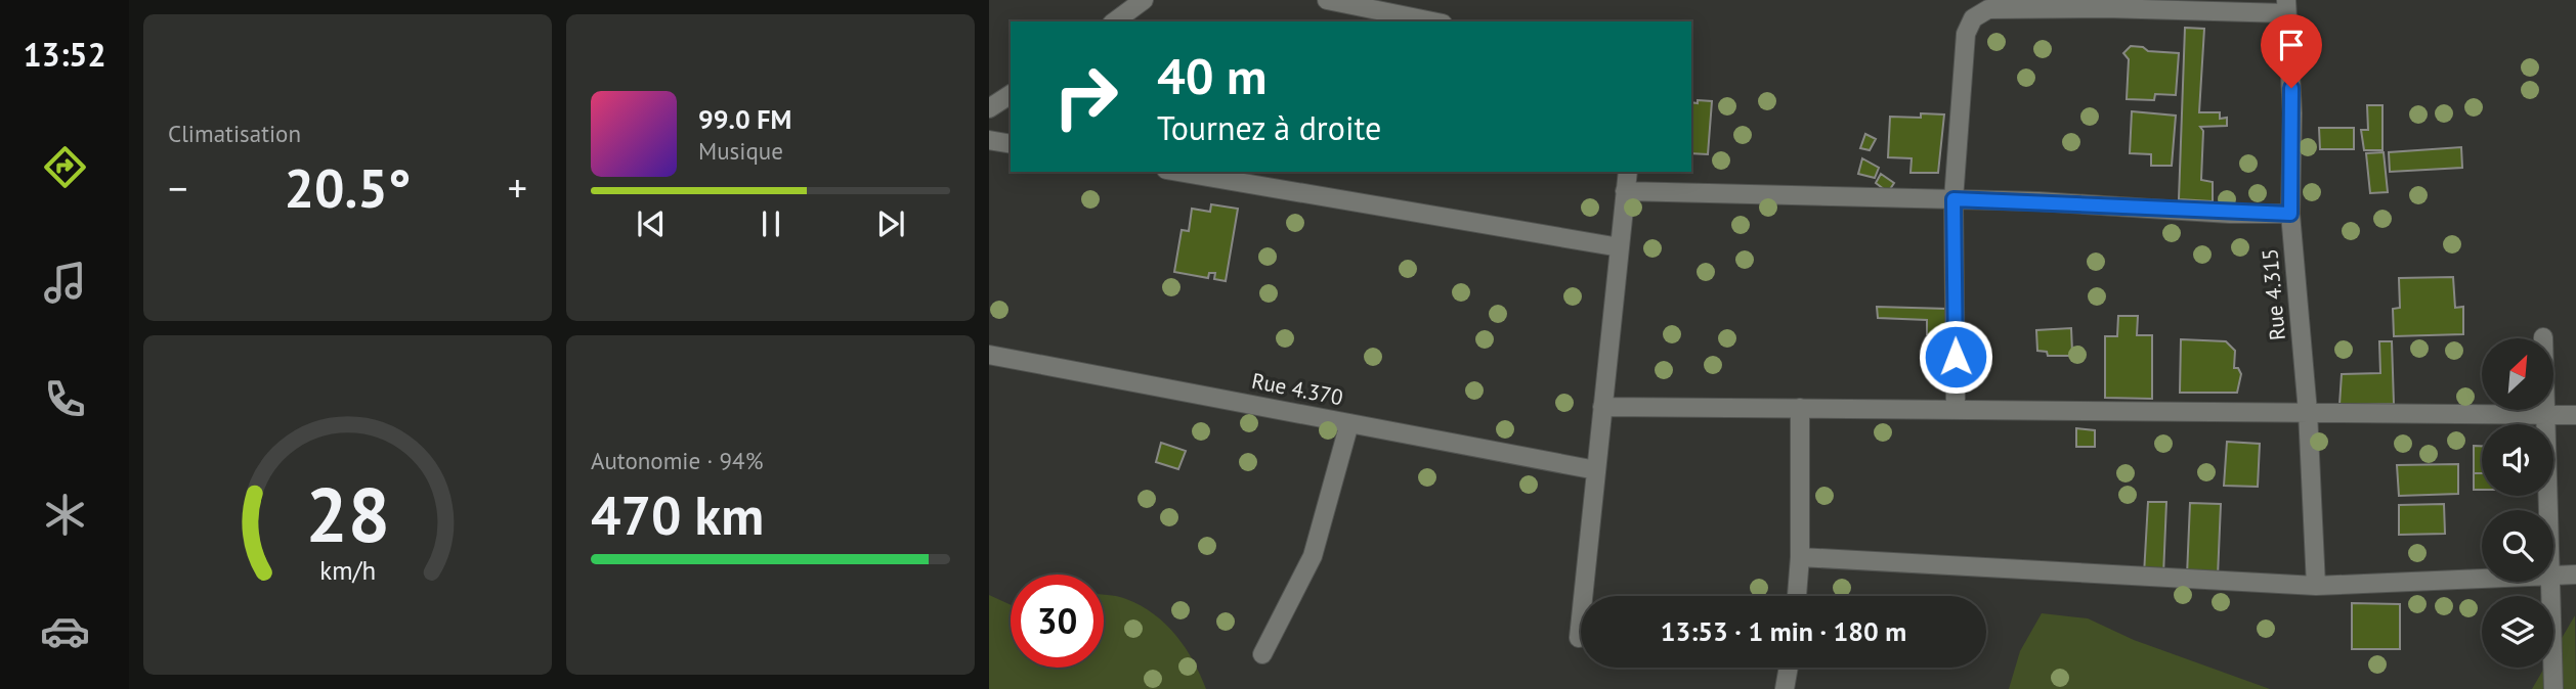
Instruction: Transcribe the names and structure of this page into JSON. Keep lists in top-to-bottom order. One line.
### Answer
{"streets":{"street":["Rue 4.315","Rue 4.370"]},"north":"top right","page":{"tabs":"13:52","tile":["Climatisation",["Autonomie · 94%","470 km"]],"turn":["40 m","Tournez à droite"],"song":["99.0 FM","Musique"],"heat":["−","20.5°","+"],"limit":"30","trip":"13:53 · 1 min · 180 m","gauge":["28","km/h"]}}
